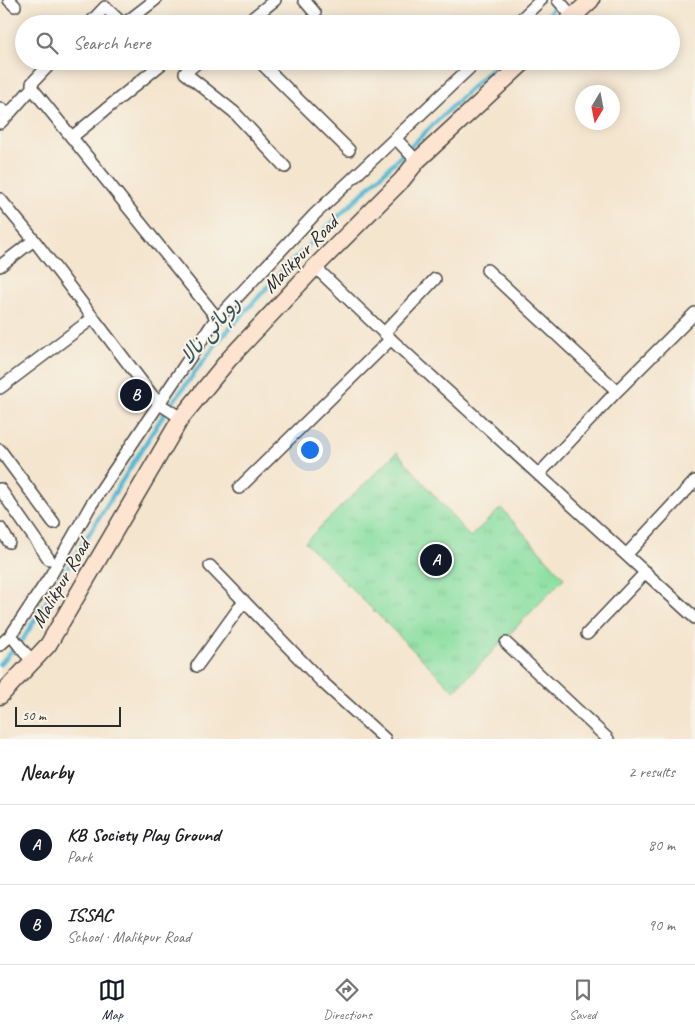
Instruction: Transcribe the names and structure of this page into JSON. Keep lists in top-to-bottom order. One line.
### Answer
{"streets":{"street":["Malikpur Road"]},"water":["روہائی نالا"],"scale_bar":"50 m","north":"bottom","page":{"search":"Search here","pins":["B","A"],"scale":"50 m","heading":["Nearby","2 results"],"list":[{"mark":"A","name":"KB Society Play Ground","note":"Park","value":"80 m"},{"mark":"B","name":"ISSAC","note":"School · Malikpur Road","value":"90 m"}],"nav":["Map","Directions","Saved"]}}
